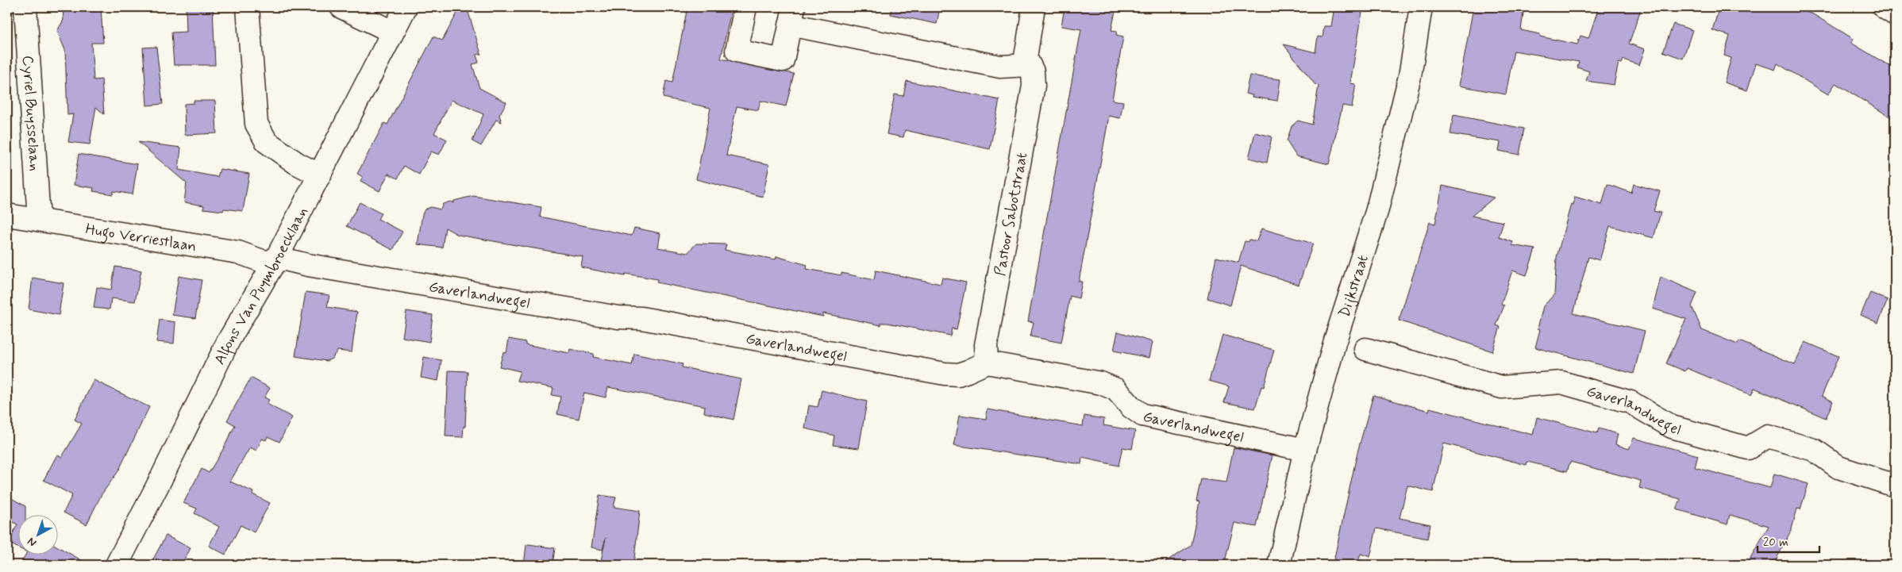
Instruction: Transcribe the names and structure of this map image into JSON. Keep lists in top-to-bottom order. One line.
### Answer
{"streets":{"street":["Cyriel Buysselaan","Pastoor Sabotstraat","Hugo Verriestlaan","Alfons Van Puymbroecklaan","Dijkstraat","Gaverlandwegel"]},"crossings":[["Cyriel Buysselaan","Hugo Verriestlaan"],["Pastoor Sabotstraat","Gaverlandwegel"],["Hugo Verriestlaan","Alfons Van Puymbroecklaan"],["Hugo Verriestlaan","Gaverlandwegel"],["Alfons Van Puymbroecklaan","Gaverlandwegel"],["Dijkstraat","Gaverlandwegel"]],"scale_bar":"20 m","north":"bottom left"}
